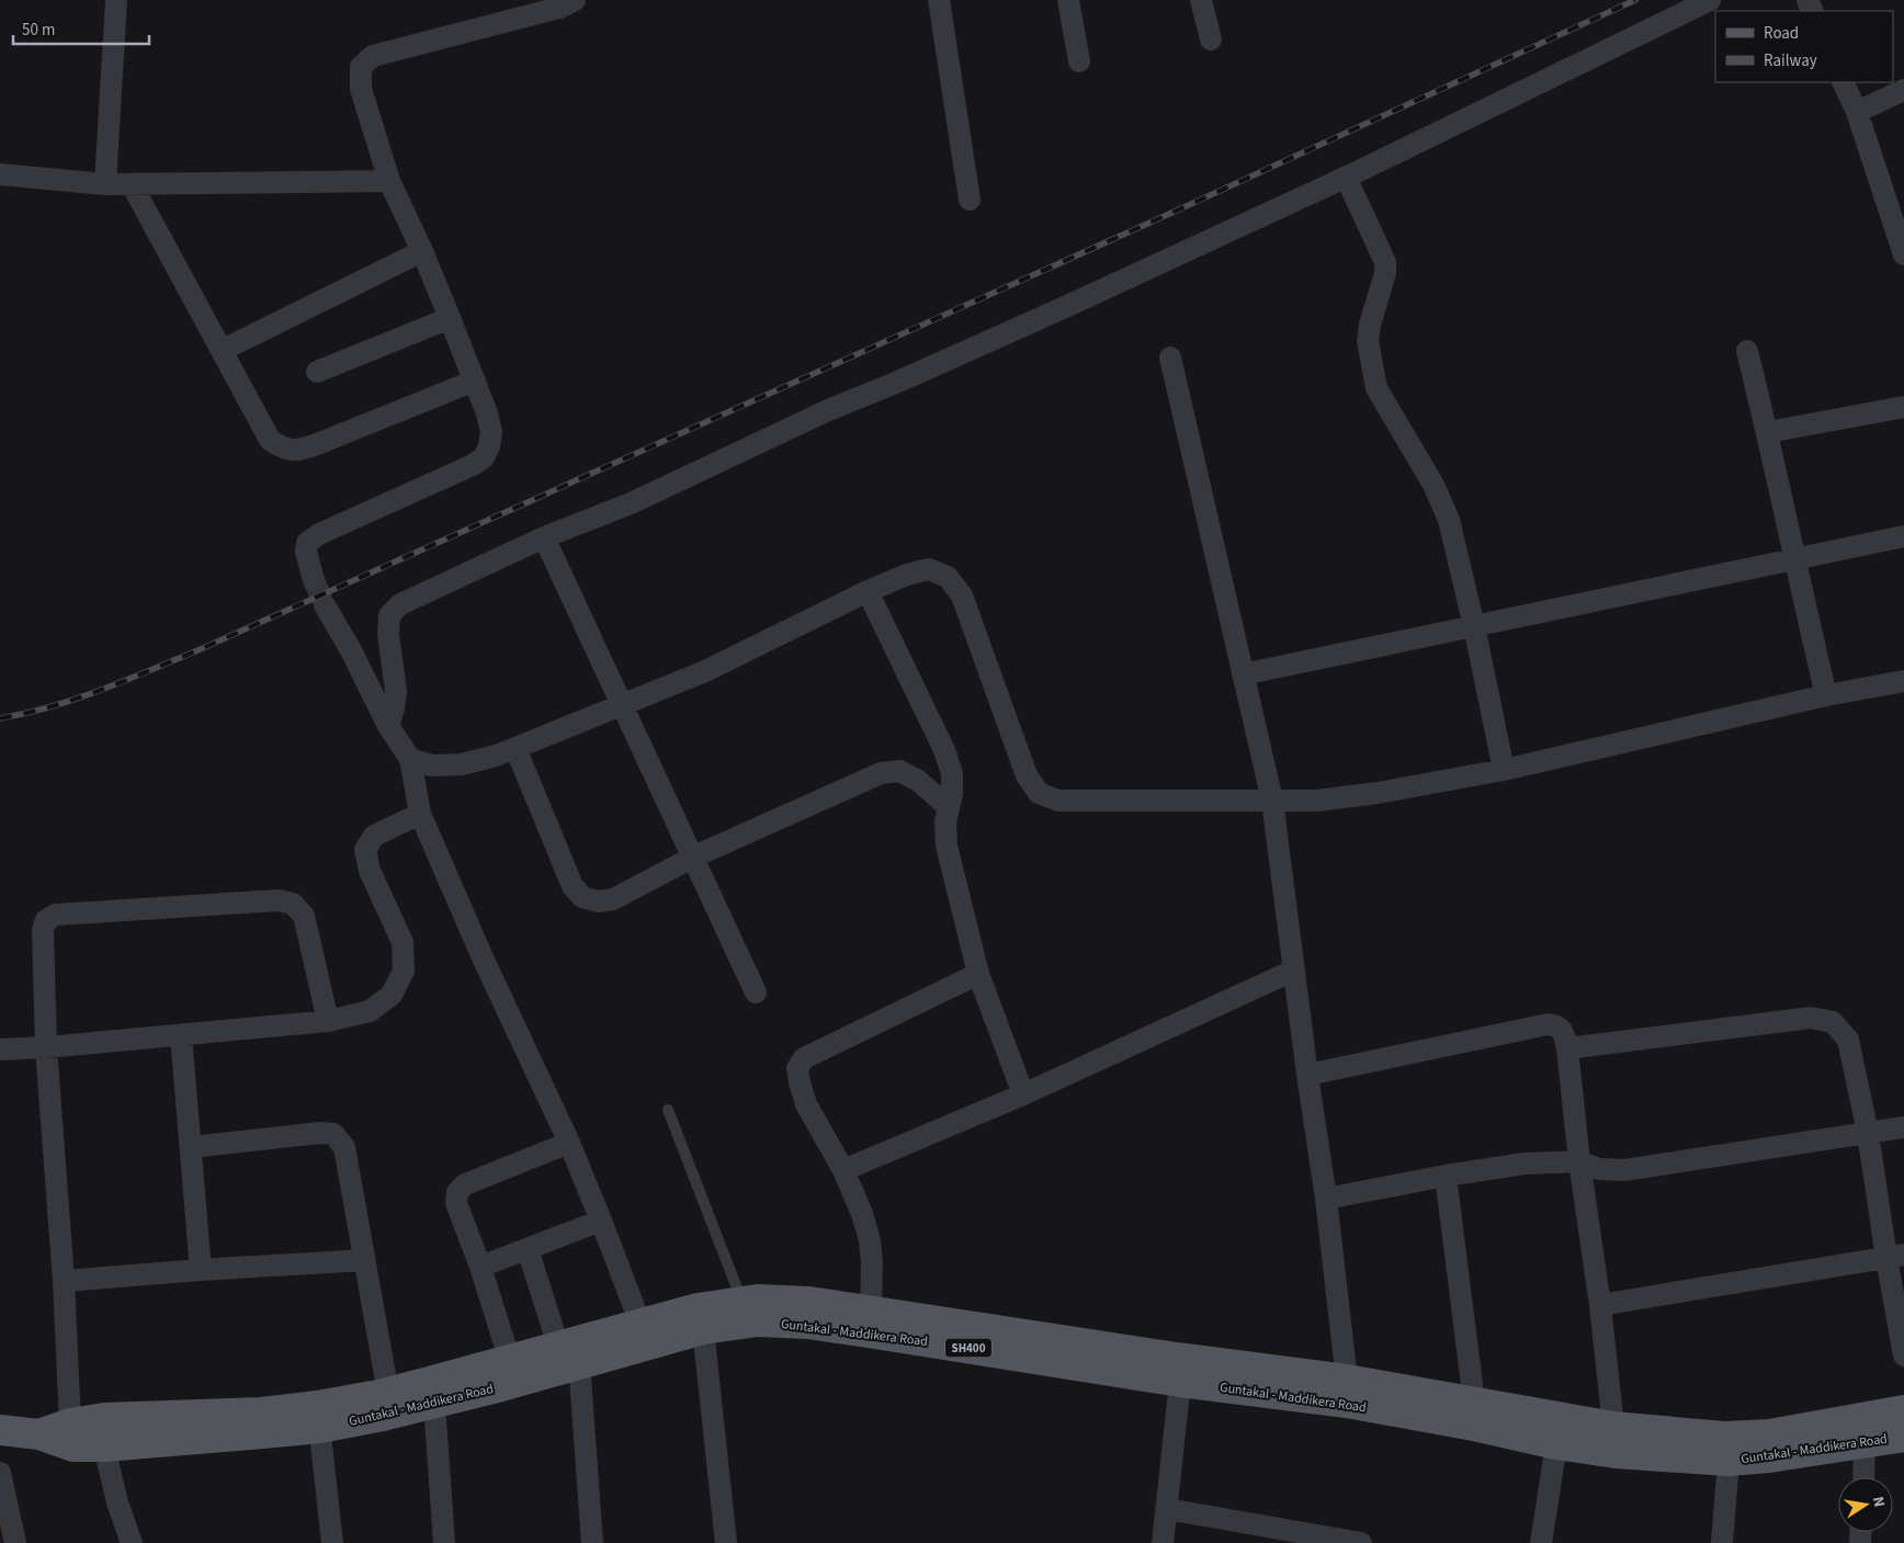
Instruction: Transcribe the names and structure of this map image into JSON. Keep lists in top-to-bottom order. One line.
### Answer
{"streets":{"main road":["Guntakal - Maddikera Road","SH400"]},"legend":["Road","Railway"],"scale_bar":"50 m","north":"right"}
